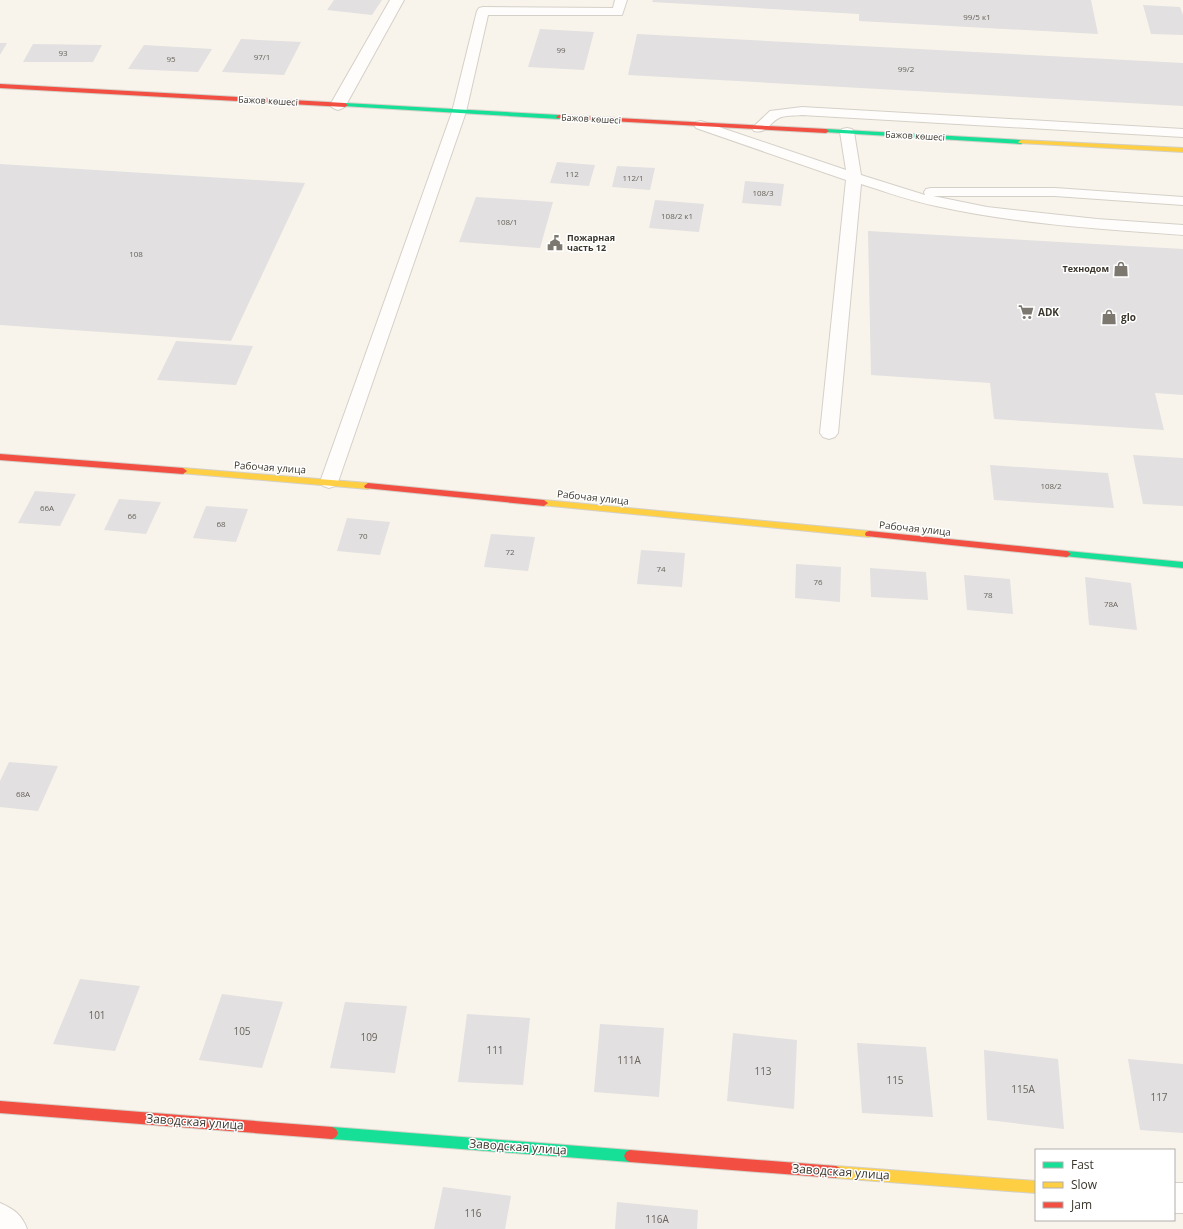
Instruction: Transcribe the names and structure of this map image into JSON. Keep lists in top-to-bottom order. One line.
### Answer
{"streets":{"street":["Бажов көшесі","Рабочая улица","Заводская улица"]},"places":{"public building":["Пожарная часть 12"],"shop":["Технодом","glo"],"supermarket":["ADK"]},"house_numbers":["99/5 к1","99","93","97/1","95","99/2","112","112/1","108/3","108/2 к1","108/1","108","108/2","66А","66","68","70","72","74","76","78","78А","68А","101","105","109","111","111А","113","115","115А","117","116","116А"],"legend":["Fast","Slow","Jam"]}
